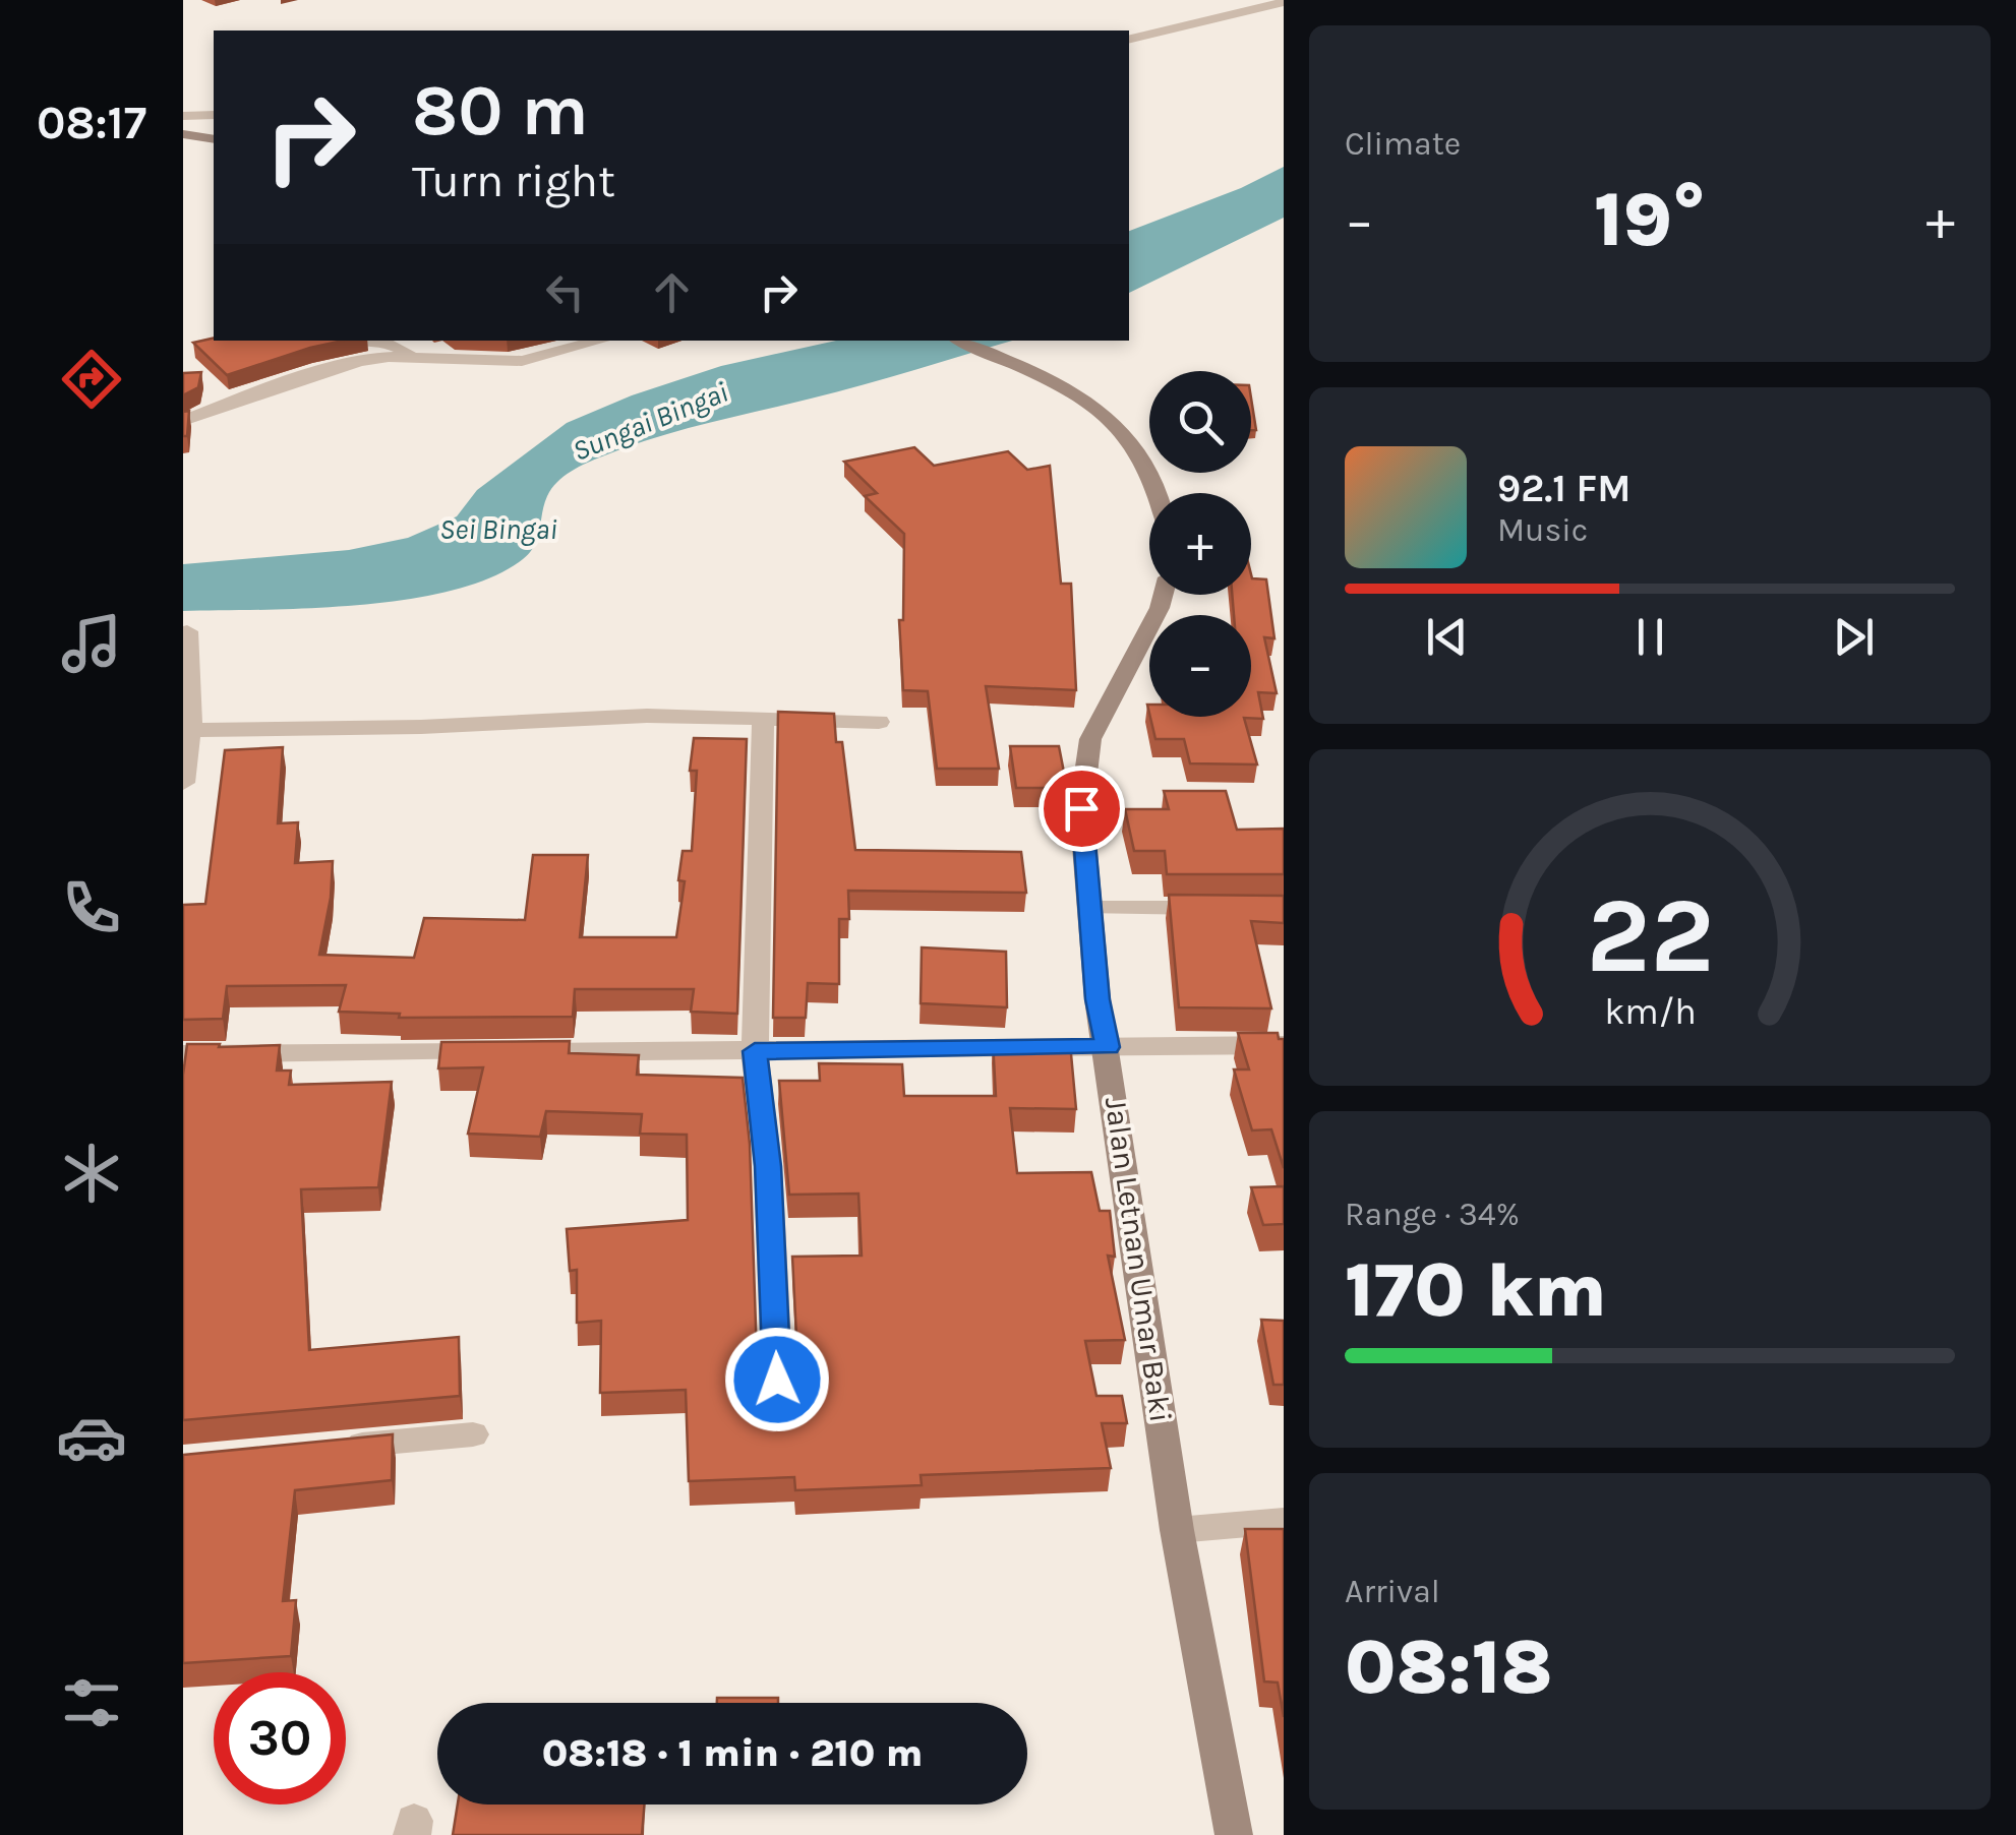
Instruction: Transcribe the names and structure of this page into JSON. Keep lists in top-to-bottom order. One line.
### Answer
{"streets":{"street":["Jalan Letnan Umar Baki"]},"water":["Sungai Bingai","Sei Bingai"],"page":{"tabs":"08:17","tile":["Climate",["Range · 34%","170 km"],["Arrival","08:18"]],"turn":["80 m","Turn right"],"heat":["−","19°","+"],"map_buttons":["+","−"],"song":["92.1 FM","Music"],"limit":"30","trip":"08:18 · 1 min · 210 m","gauge":["22","km/h"]}}
